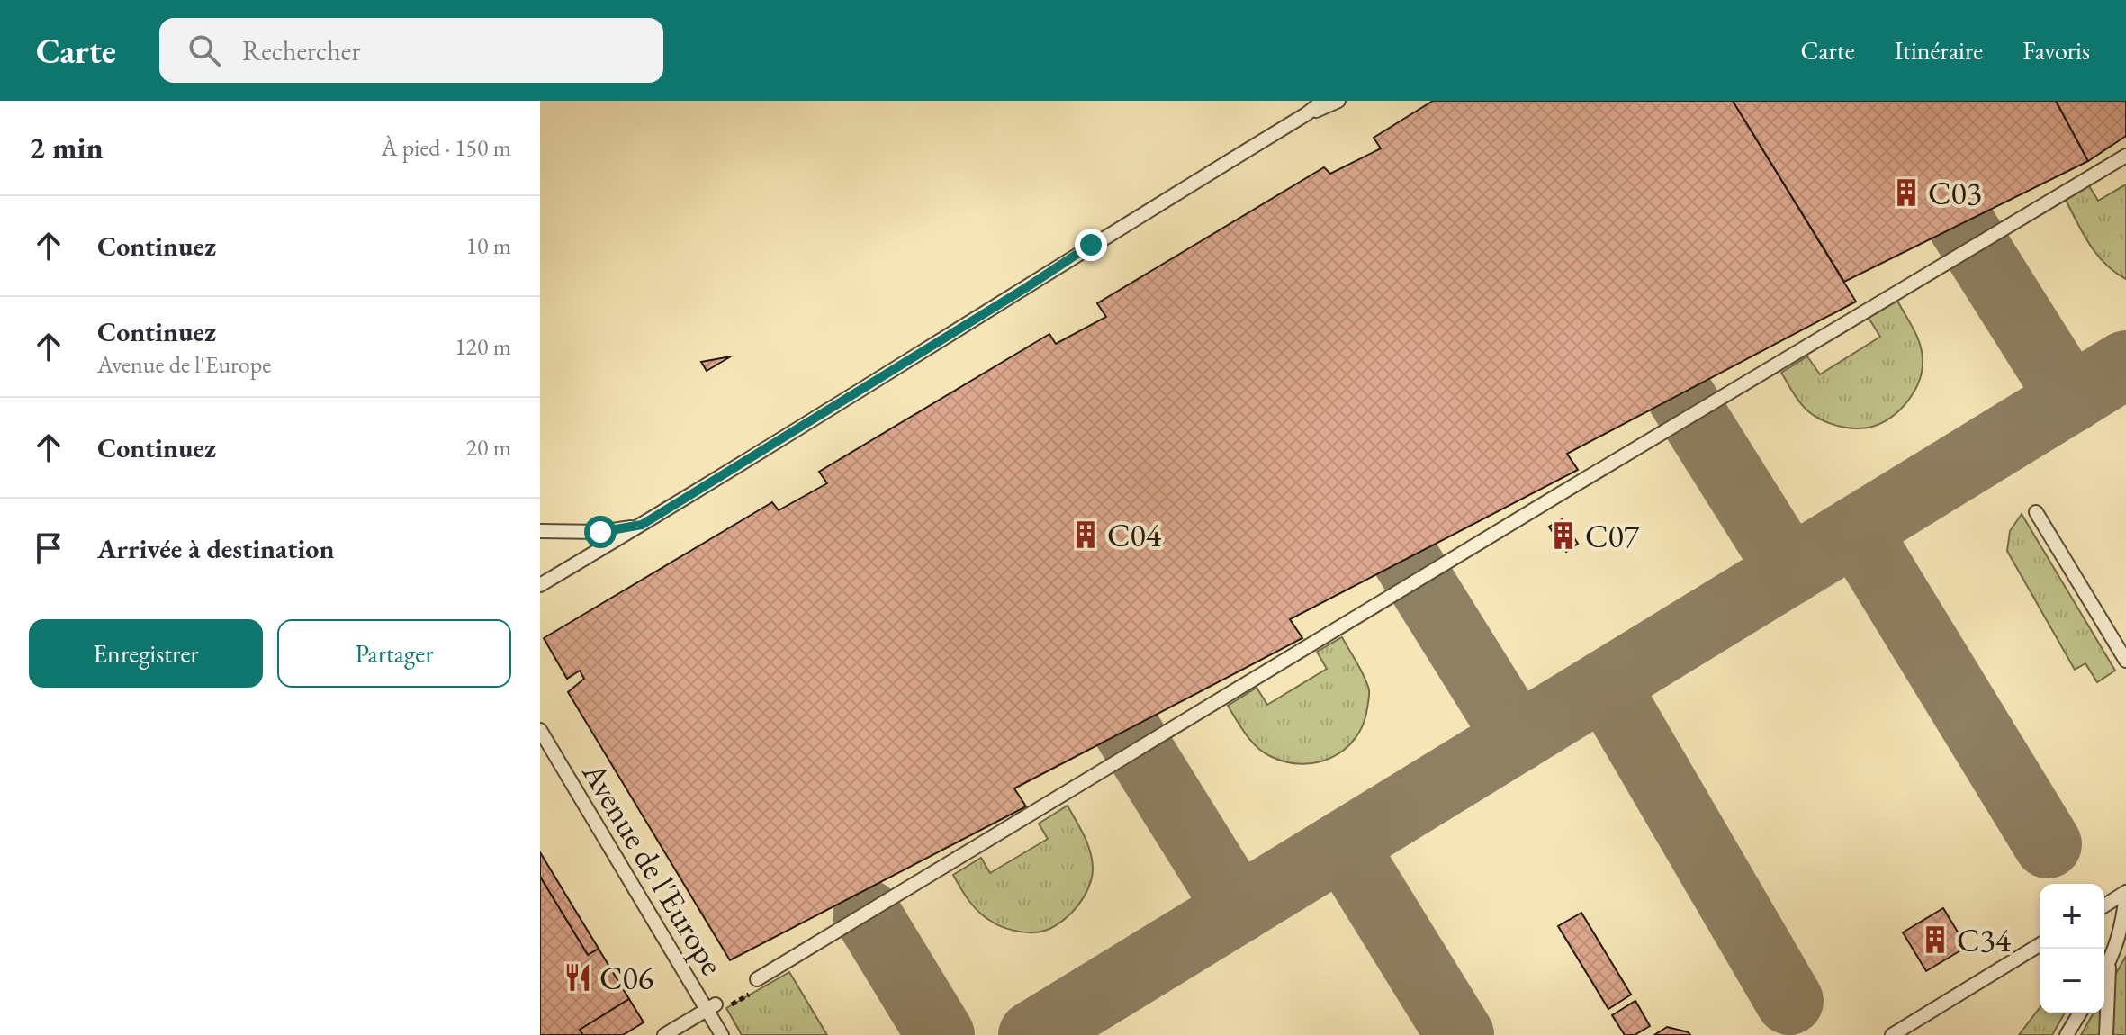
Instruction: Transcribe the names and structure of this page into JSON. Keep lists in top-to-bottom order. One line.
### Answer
{"streets":{"lane":["Avenue de l'Europe"]},"places":{"building":["C03","C04","C07","C34"],"restaurant":["C06"]},"page":{"header":"Carte","search":"Rechercher","nav":["Carte","Itinéraire","Favoris"],"heading":["2 min","À pied · 150 m"],"list":[["Continuez","10 m"],["Continuez","Avenue de l'Europe","120 m"],["Continuez","20 m"],"Arrivée à destination"],"buttons":["Enregistrer","Partager"],"map_buttons":["+","−"]}}
